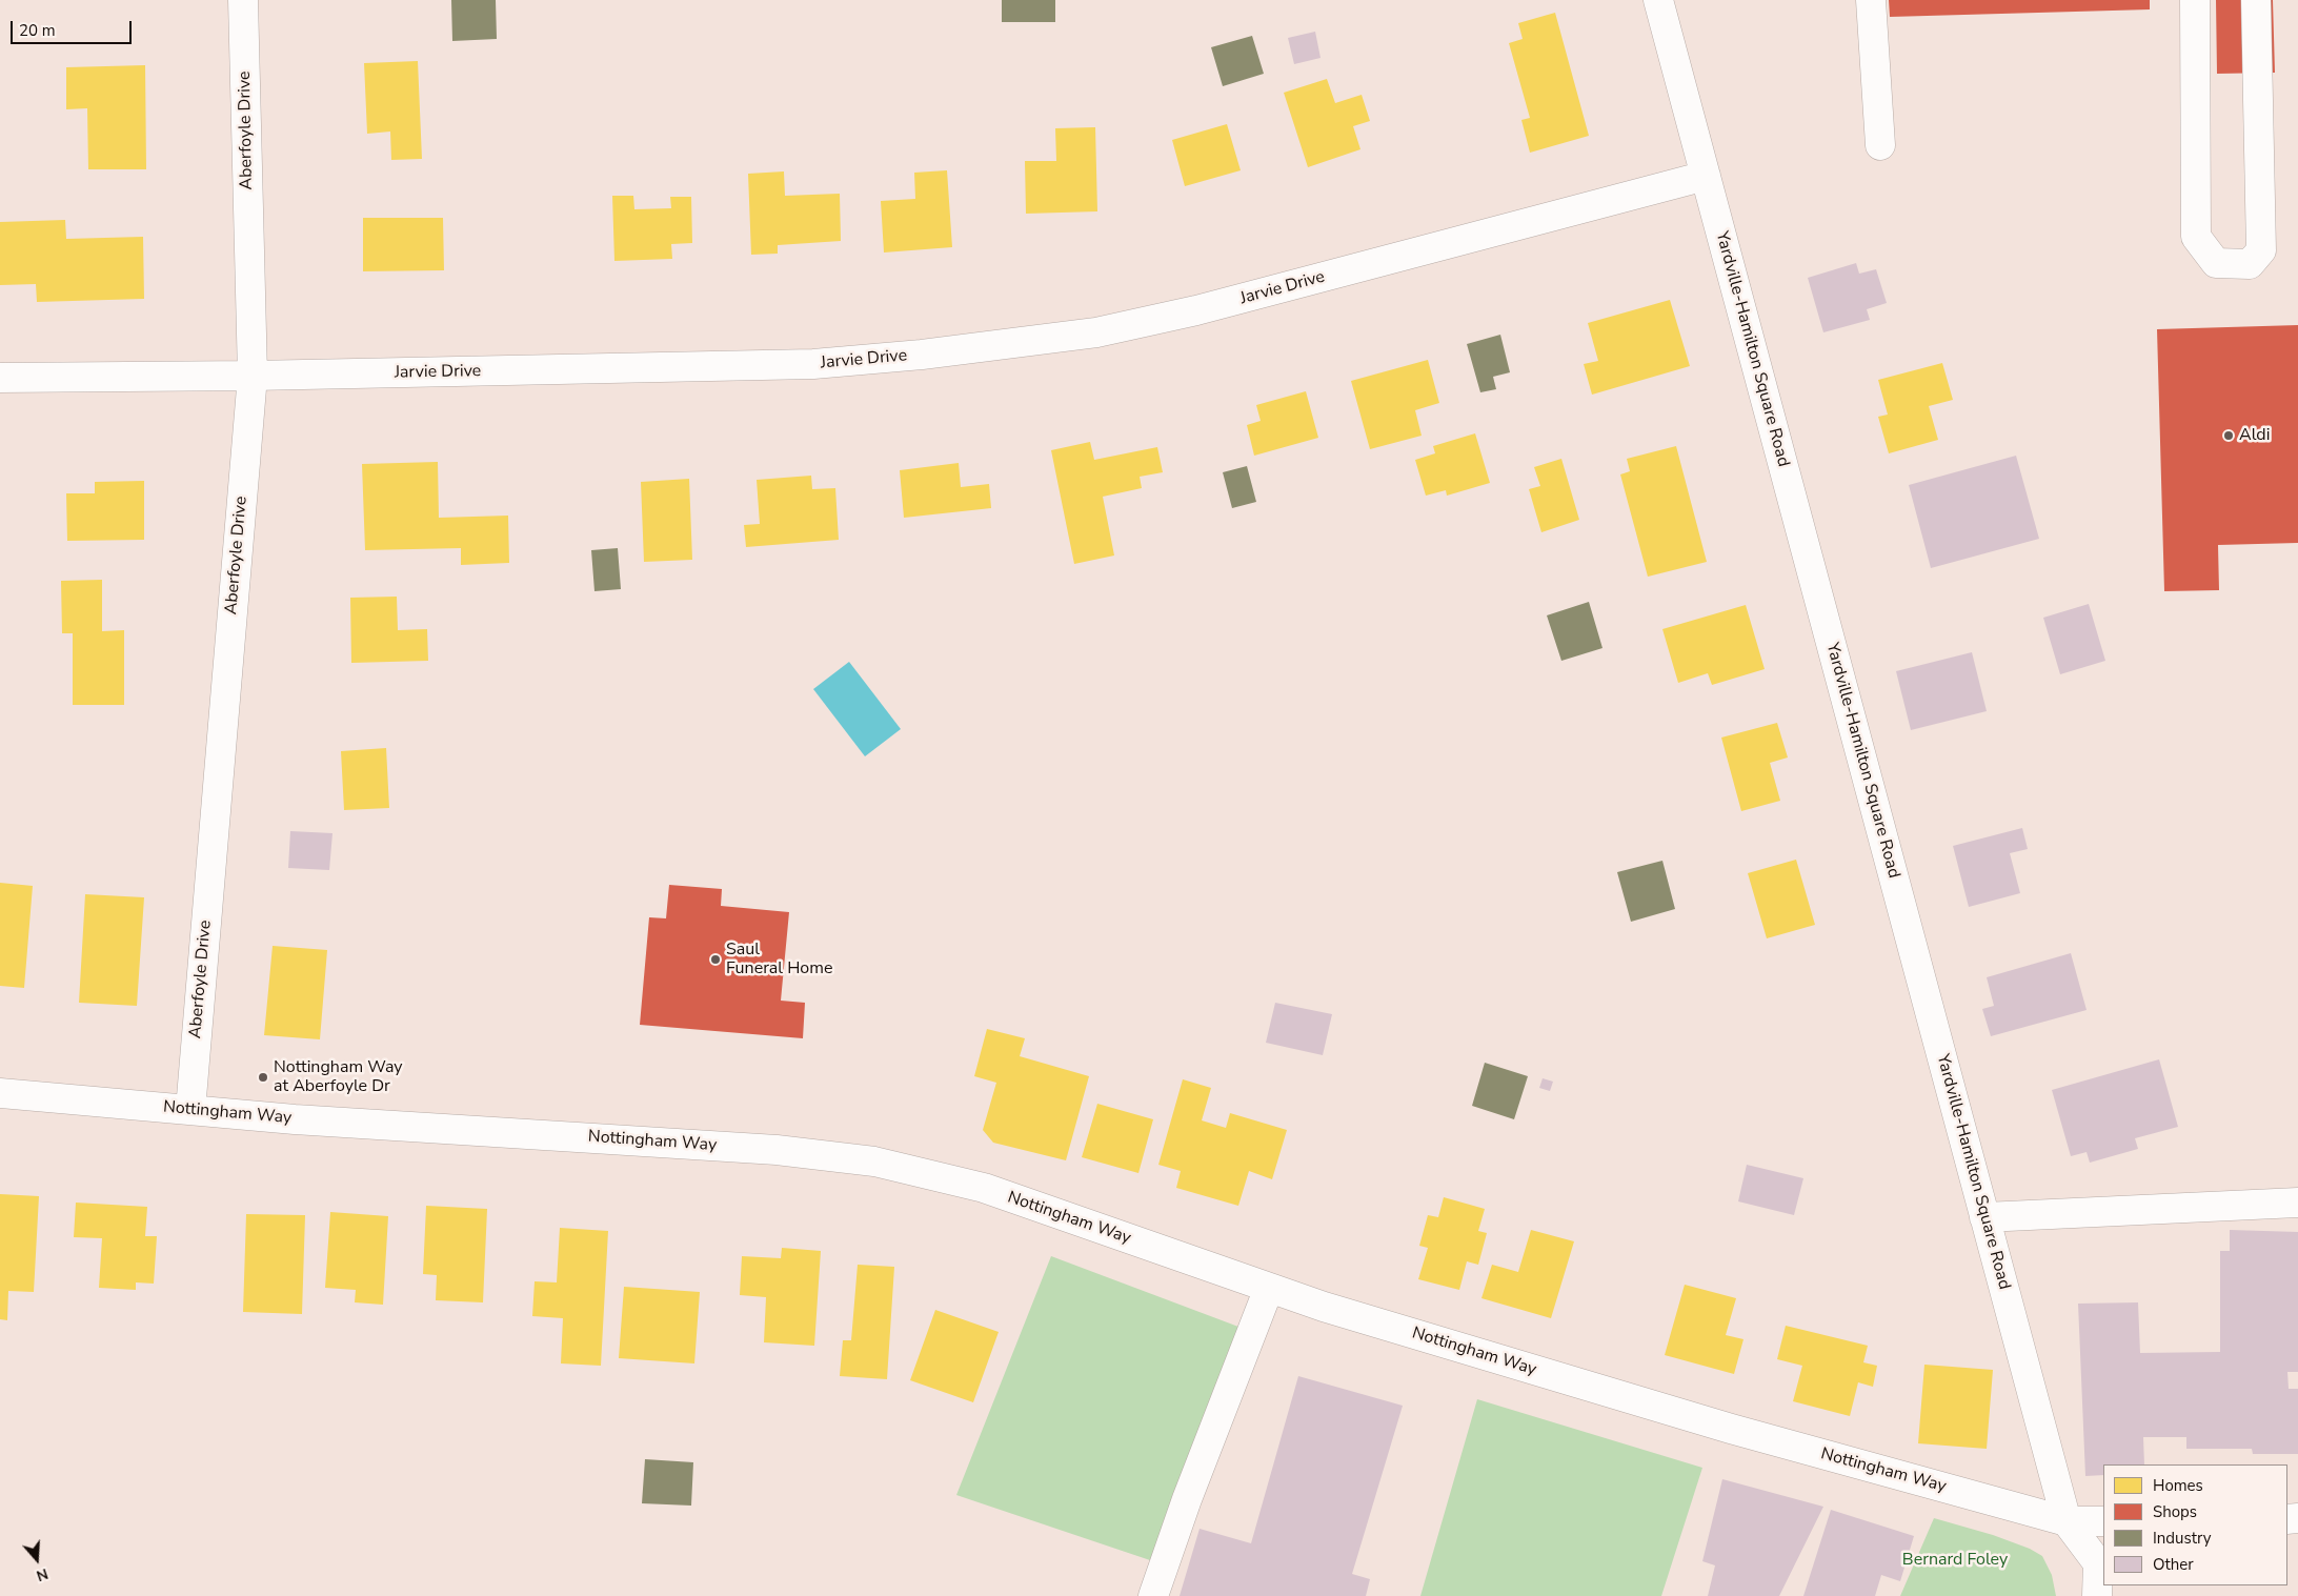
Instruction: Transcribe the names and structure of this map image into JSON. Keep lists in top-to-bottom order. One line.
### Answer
{"streets":{"street":["Aberfoyle Drive","Jarvie Drive","Yardville-Hamilton Square Road","Nottingham Way"]},"crossings":[["Aberfoyle Drive","Jarvie Drive"],["Aberfoyle Drive","Nottingham Way"],["Jarvie Drive","Yardville-Hamilton Square Road"],["Yardville-Hamilton Square Road","Nottingham Way"]],"parks":["Bernard Foley"],"places":["Aldi","Saul Funeral Home","Nottingham Way at Aberfoyle Dr"],"legend":["Homes","Shops","Industry","Other"],"scale_bar":"20 m","north":"bottom"}
